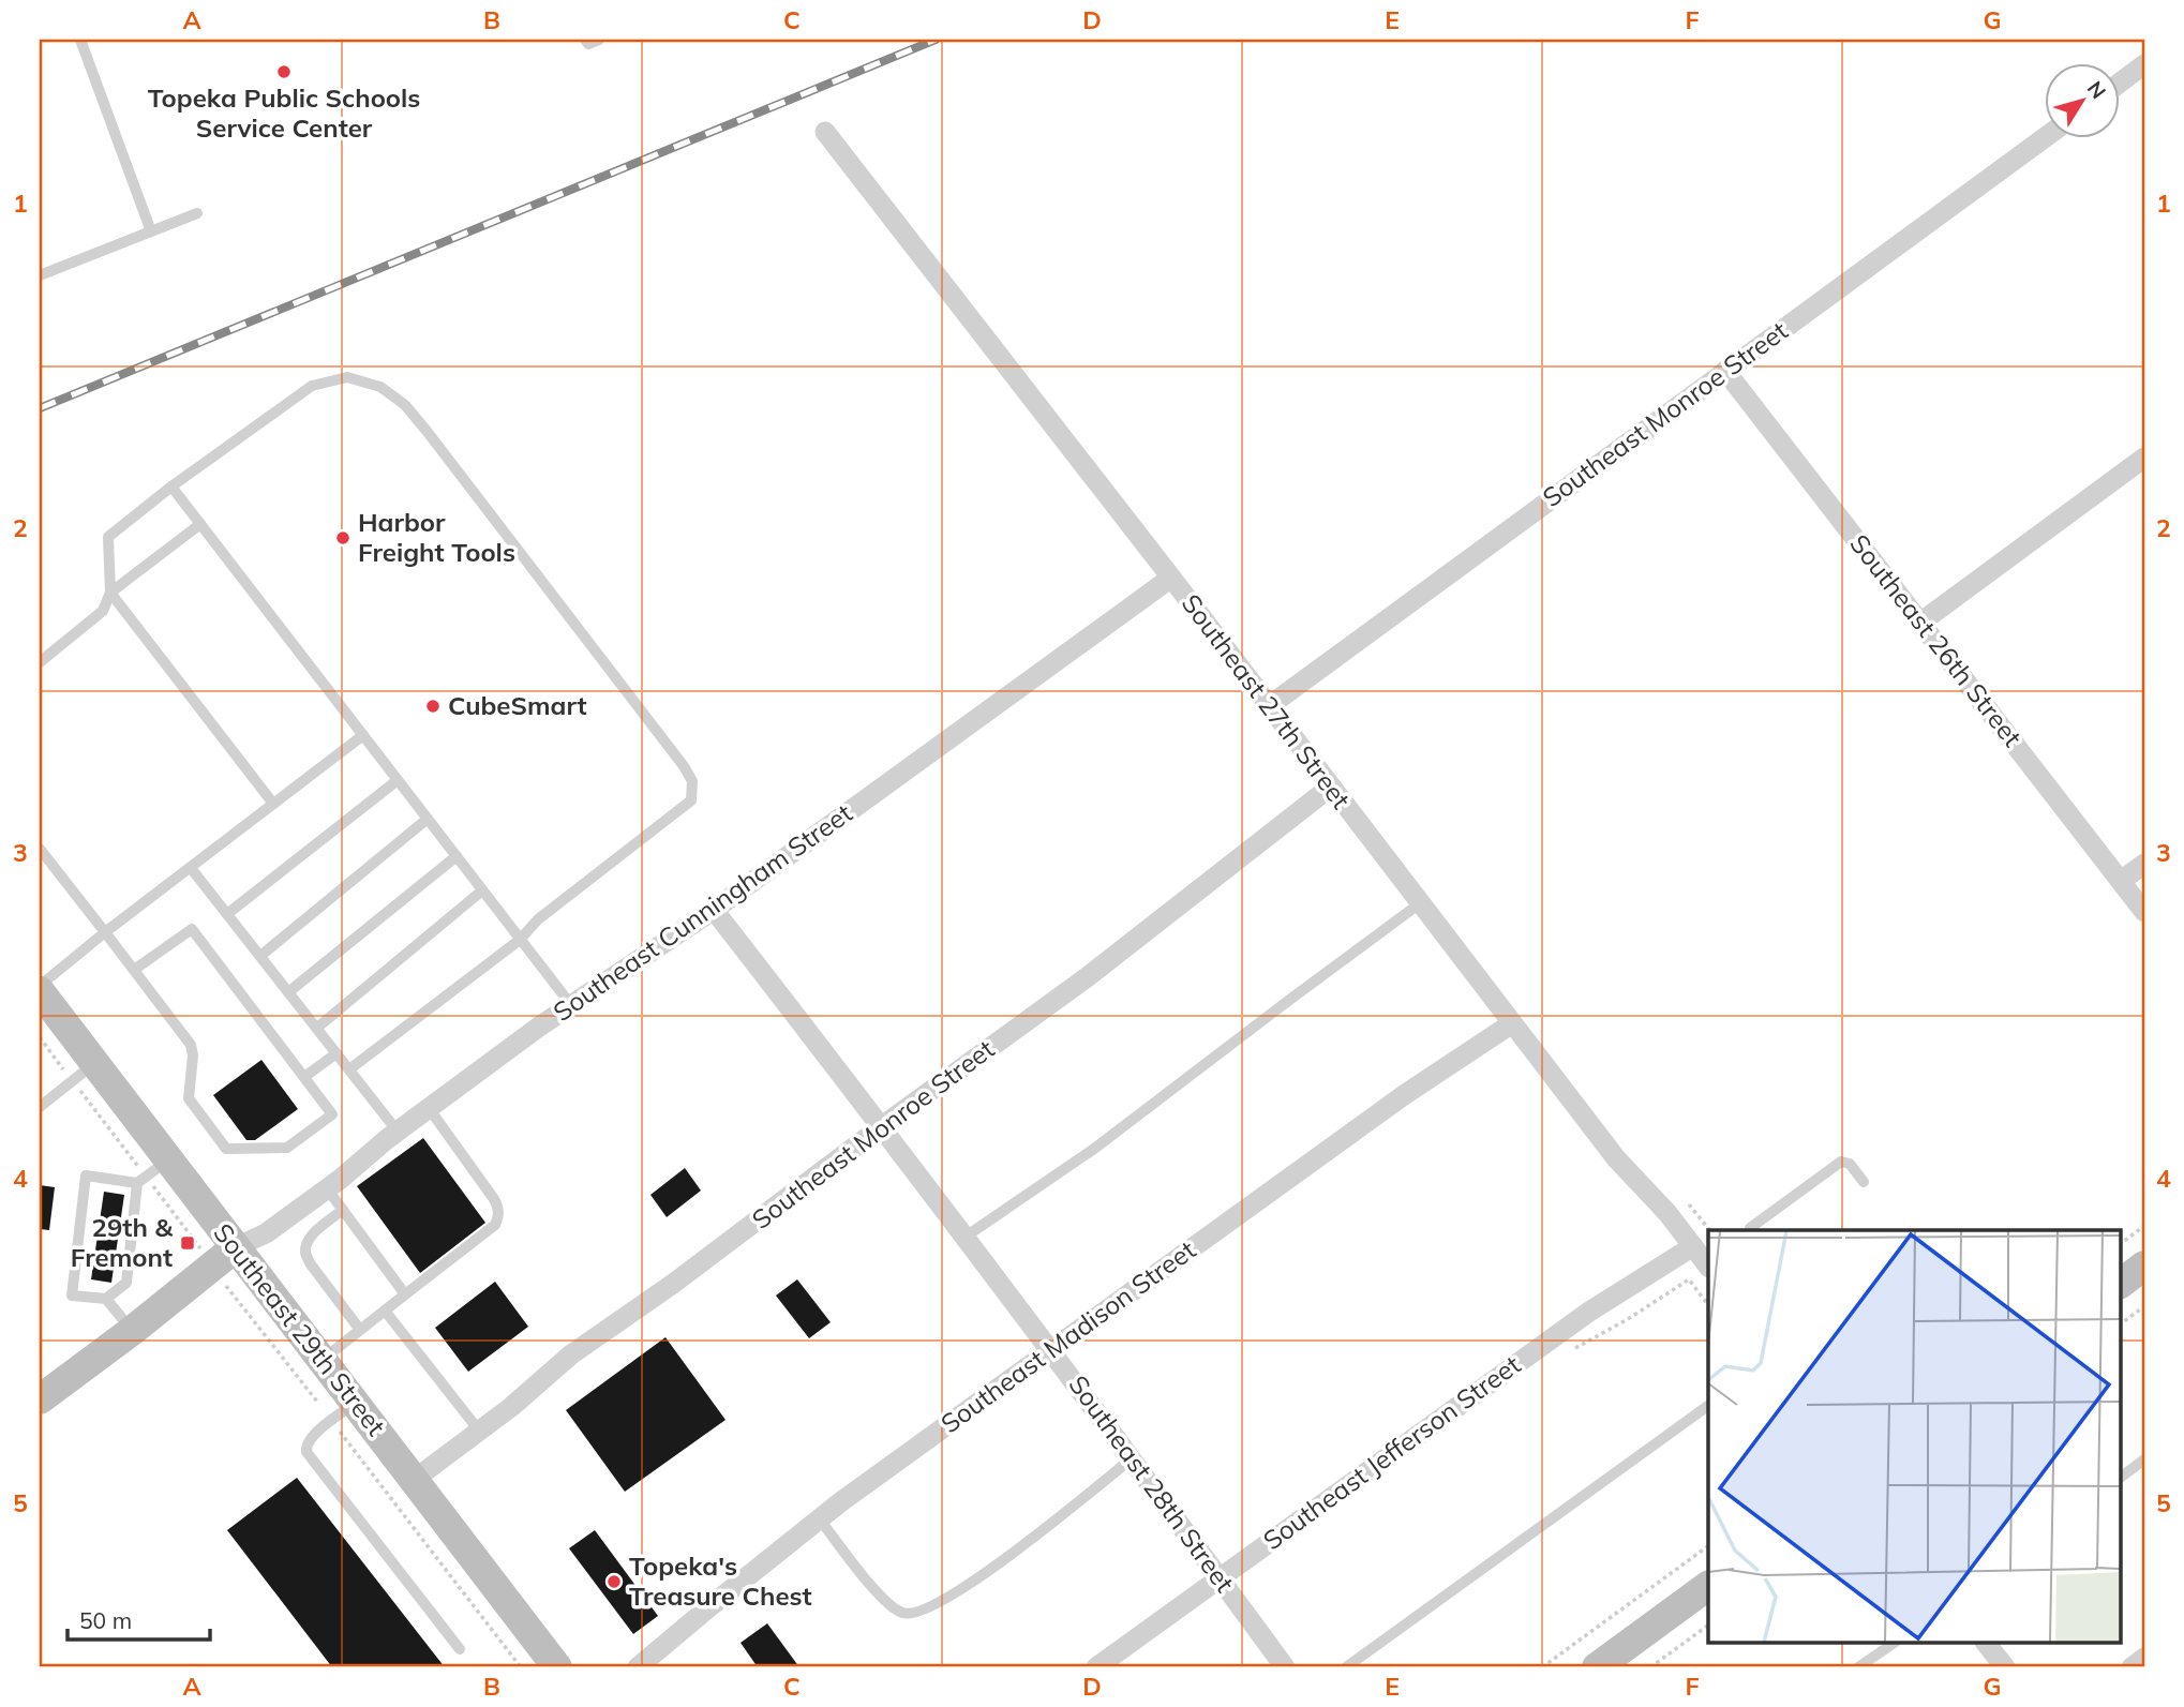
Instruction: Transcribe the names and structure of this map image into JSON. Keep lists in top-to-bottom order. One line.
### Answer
{"streets":{"main road":["Southeast 29th Street"],"street":["Southeast Monroe Street","Southeast 26th Street","Southeast 27th Street","Southeast Cunningham Street","Southeast Madison Street","Southeast Jefferson Street","Southeast 28th Street"]},"crossings":[["Southeast Monroe Street","Southeast 26th Street"],["Southeast Monroe Street","Southeast 27th Street"],["Southeast Monroe Street","Southeast 29th Street"],["Southeast Monroe Street","Southeast 28th Street"],["Southeast 27th Street","Southeast Cunningham Street"],["Southeast 27th Street","Southeast Madison Street"],["Southeast 27th Street","Southeast Jefferson Street"],["Southeast Cunningham Street","Southeast 29th Street"],["Southeast Cunningham Street","Southeast 28th Street"],["Southeast Madison Street","Southeast 28th Street"],["Southeast Jefferson Street","Southeast 28th Street"]],"places":{"other":["Topeka Public Schools Service Center","Harbor Freight Tools","CubeSmart","Topeka's Treasure Chest"],"transit":["29th & Fremont"]},"scale_bar":"50 m","north":"top right","grid":{"columns":["A","B","C","D","E","F","G"],"rows":["1","2","3","4","5"]}}
